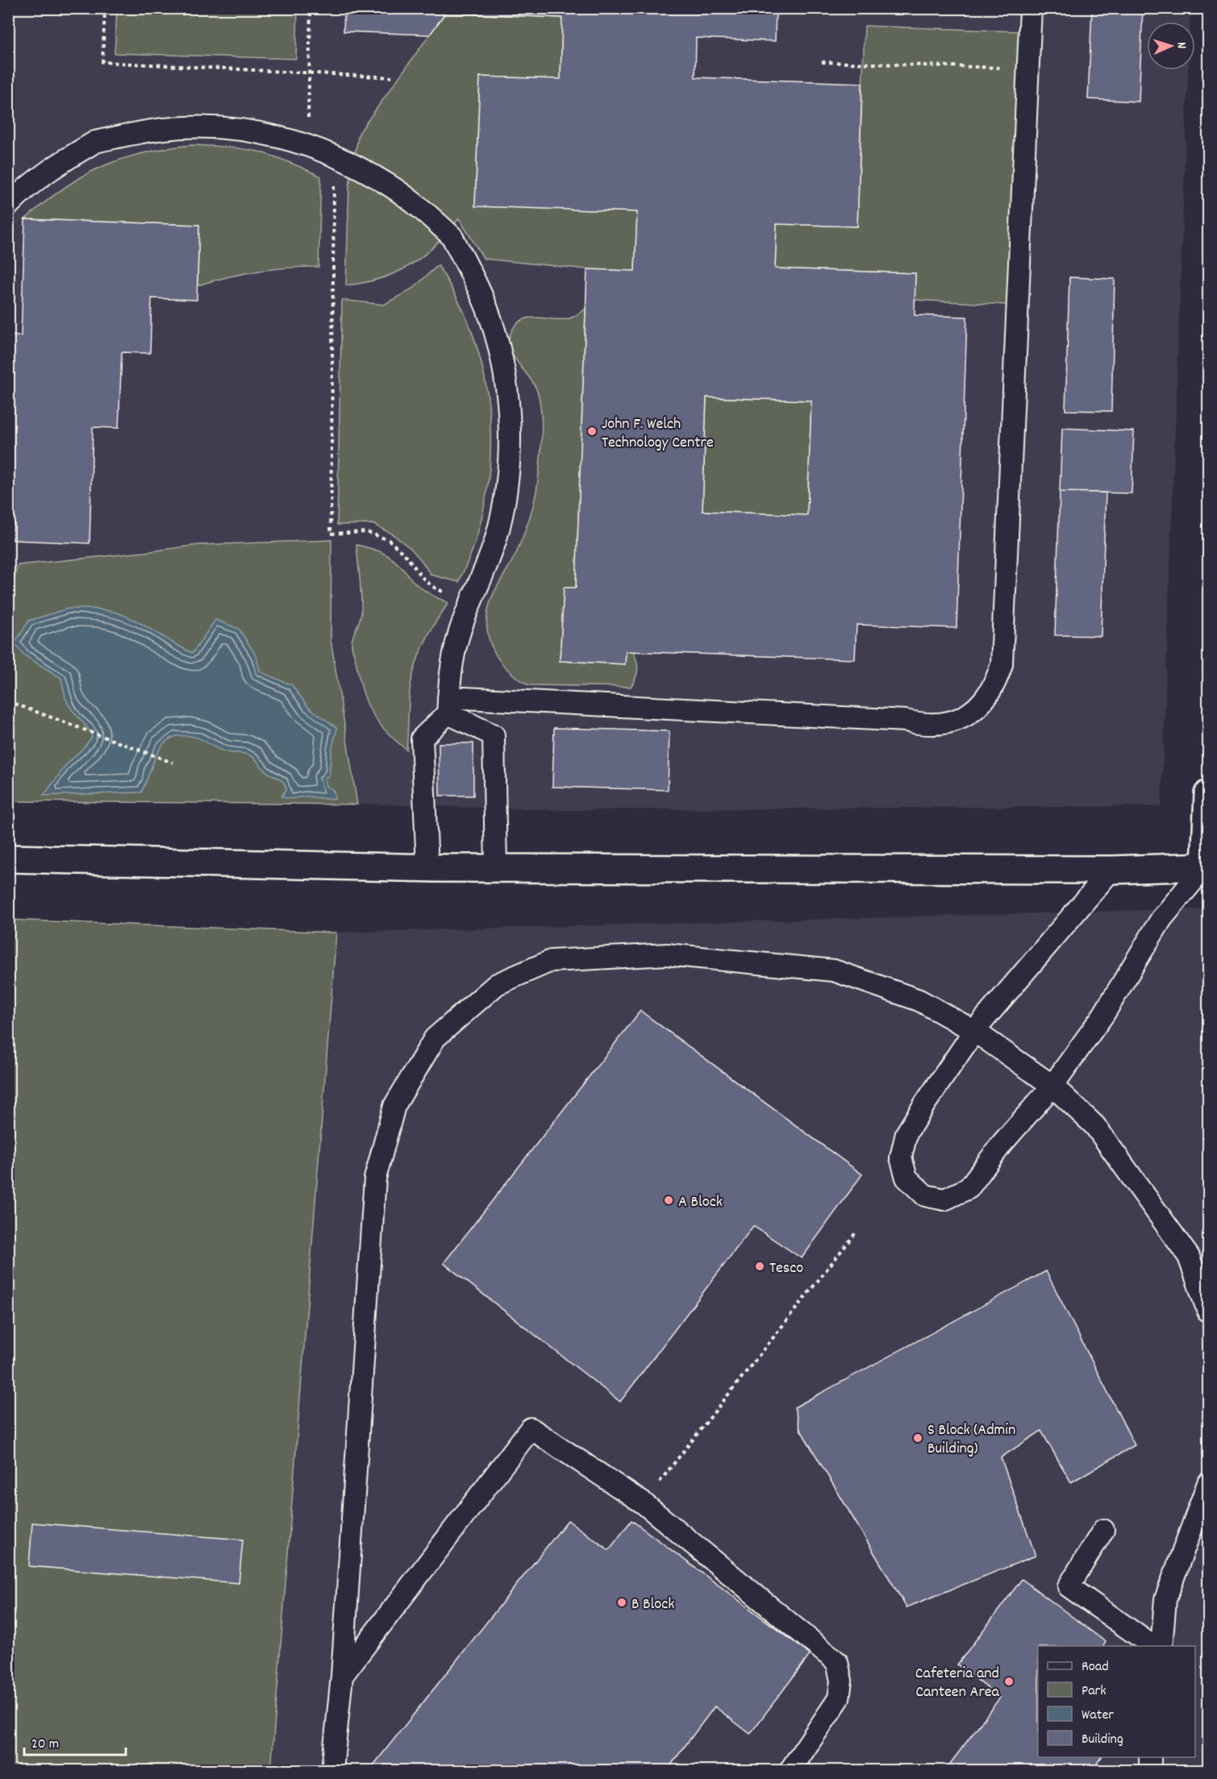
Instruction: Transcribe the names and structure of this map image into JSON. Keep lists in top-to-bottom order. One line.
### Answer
{"places":["John F. Welch Technology Centre","A Block","Tesco","S Block (Admin Building)","B Block","Cafeteria and Canteen Area"],"legend":["Road","Park","Water","Building"],"scale_bar":"20 m","north":"right"}
